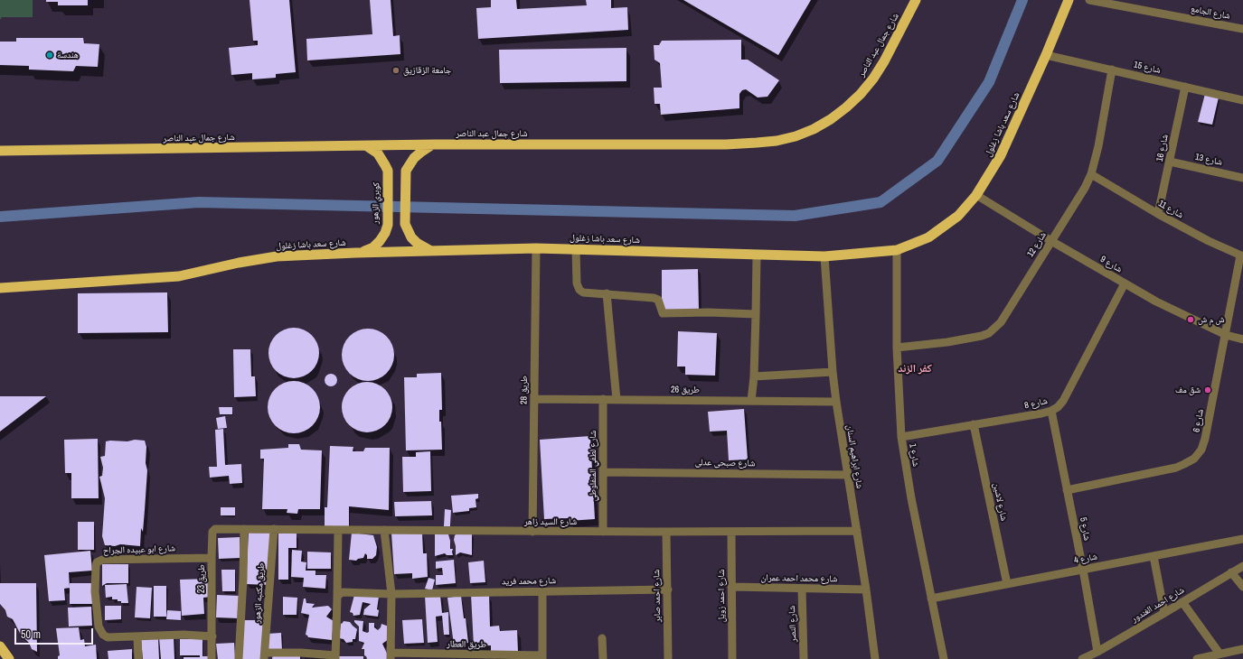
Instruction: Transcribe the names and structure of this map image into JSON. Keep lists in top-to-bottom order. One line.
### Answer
{"streets":{"highway":["شارع جمال عبد الناصر","شارع سعد باشا زغلول","كوبري الزهور"],"street":["شارع الجامع","شارع 15","شارع 16","شارع 13","شارع 11","شارع 12","شارع 9","طريق 28","طريق 26","شارع 8","شارع 6","شارع 1","شارع ابراهيم السنان","شارع صبحى عدلى","شارع لطفي المنفلوطي","شارع لاشين","شارع السيد زاهر","شارع 5","شارع ابو عبيده الجراح","شارع 4","طريق 23","شارع محمد احمد عمران","شارع محمد فريد","طريق مكتبه الزهور","شارع احمد صابر","شارع احمد زويل","شارع احمد الغندور","شارع النصر","طريق العطار"]},"crossings":[["شارع جمال عبد الناصر","كوبري الزهور"],["شارع 15","شارع سعد باشا زغلول"],["شارع 15","شارع 16"],["شارع 15","شارع 12"],["شارع سعد باشا زغلول","كوبري الزهور"],["شارع سعد باشا زغلول","شارع 9"],["شارع سعد باشا زغلول","طريق 28"],["شارع سعد باشا زغلول","شارع 1"],["شارع سعد باشا زغلول","شارع ابراهيم السنان"],["شارع 16","شارع 13"],["شارع 16","شارع 11"],["شارع 11","شارع 12"],["شارع 11","شارع 6"],["شارع 12","شارع 9"],["شارع 12","شارع 1"],["شارع 9","شارع 8"],["شارع 9","شارع 6"],["طريق 28","طريق 26"],["طريق 28","شارع السيد زاهر"],["طريق 26","شارع ابراهيم السنان"],["طريق 26","شارع لطفي المنفلوطي"],["شارع 8","شارع 1"],["شارع 8","شارع لاشين"],["شارع 8","شارع 5"],["شارع 6","شارع 5"],["شارع 1","شارع 4"],["شارع ابراهيم السنان","شارع صبحى عدلى"],["شارع ابراهيم السنان","شارع السيد زاهر"],["شارع ابراهيم السنان","شارع محمد احمد عمران"],["شارع صبحى عدلى","شارع لطفي المنفلوطي"],["شارع لطفي المنفلوطي","شارع السيد زاهر"],["شارع لاشين","شارع 4"],["شارع السيد زاهر","طريق 23"],["شارع السيد زاهر","طريق مكتبه الزهور"],["شارع السيد زاهر","شارع احمد صابر"],["شارع السيد زاهر","شارع احمد زويل"],["شارع 5","شارع 4"],["شارع 5","شارع احمد الغندور"],["شارع ابو عبيده الجراح","طريق 23"],["شارع محمد احمد عمران","شارع احمد زويل"],["شارع محمد احمد عمران","شارع النصر"],["شارع محمد فريد","شارع احمد صابر"]],"districts":["كفر الزند"],"places":["هندسة","جامعة الزقازيق","ش م ش","شق مف"],"scale_bar":"50 m"}
